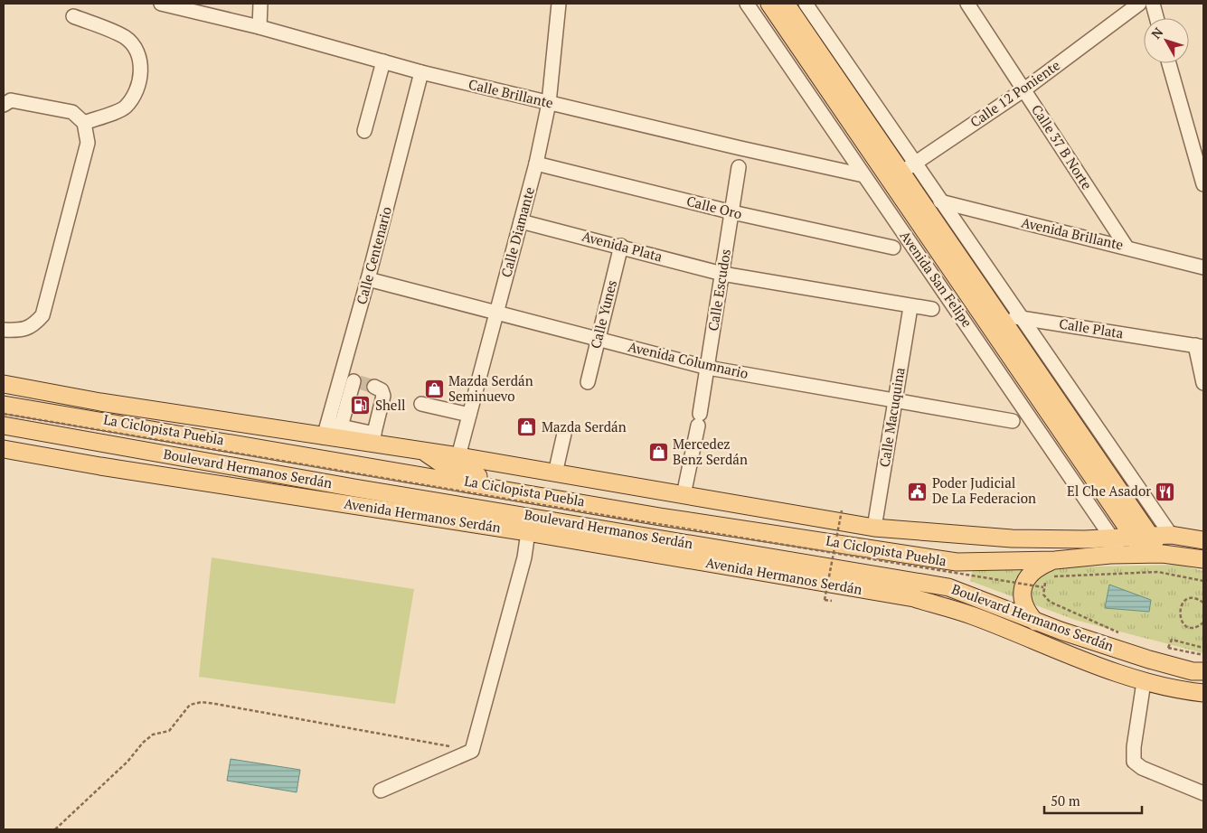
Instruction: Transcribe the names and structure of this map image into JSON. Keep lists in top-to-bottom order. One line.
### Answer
{"streets":{"main road":["Avenida San Felipe","Boulevard Hermanos Serdán","Avenida Hermanos Serdán"],"street":["Calle Brillante","Calle 12 Poniente","Calle 37 B Norte","Calle Oro","Calle Diamante","Avenida Brillante","Avenida Plata","Calle Centenario","Calle Escudos","Calle Yunes","Calle Plata","Avenida Columnario","Calle Macuquina"],"path":["La Ciclopista Puebla"]},"crossings":[["Calle Brillante","Calle Diamante"],["Calle Brillante","Calle Centenario"],["Calle Brillante","Avenida San Felipe"],["Calle 12 Poniente","Calle 37 B Norte"],["Calle 12 Poniente","Avenida San Felipe"],["Calle 37 B Norte","Avenida Brillante"],["Calle Oro","Calle Diamante"],["Calle Oro","Calle Escudos"],["Calle Diamante","Avenida Plata"],["Calle Diamante","Avenida Columnario"],["Avenida Brillante","Avenida San Felipe"],["Avenida Plata","Calle Escudos"],["Avenida Plata","Calle Yunes"],["Calle Centenario","Avenida Columnario"],["Avenida San Felipe","Calle Plata"],["Avenida San Felipe","Boulevard Hermanos Serdán"],["Calle Escudos","Avenida Columnario"],["Calle Yunes","Avenida Columnario"],["Avenida Columnario","Calle Macuquina"]],"places":{"shop":["Mazda Serdán Seminuevo","Mazda Serdán","Mercedez Benz Serdán"],"fuel station":["Shell"],"public building":["Poder Judicial De La Federacion"],"restaurant":["El Che Asador"]},"scale_bar":"50 m","north":"top left"}
